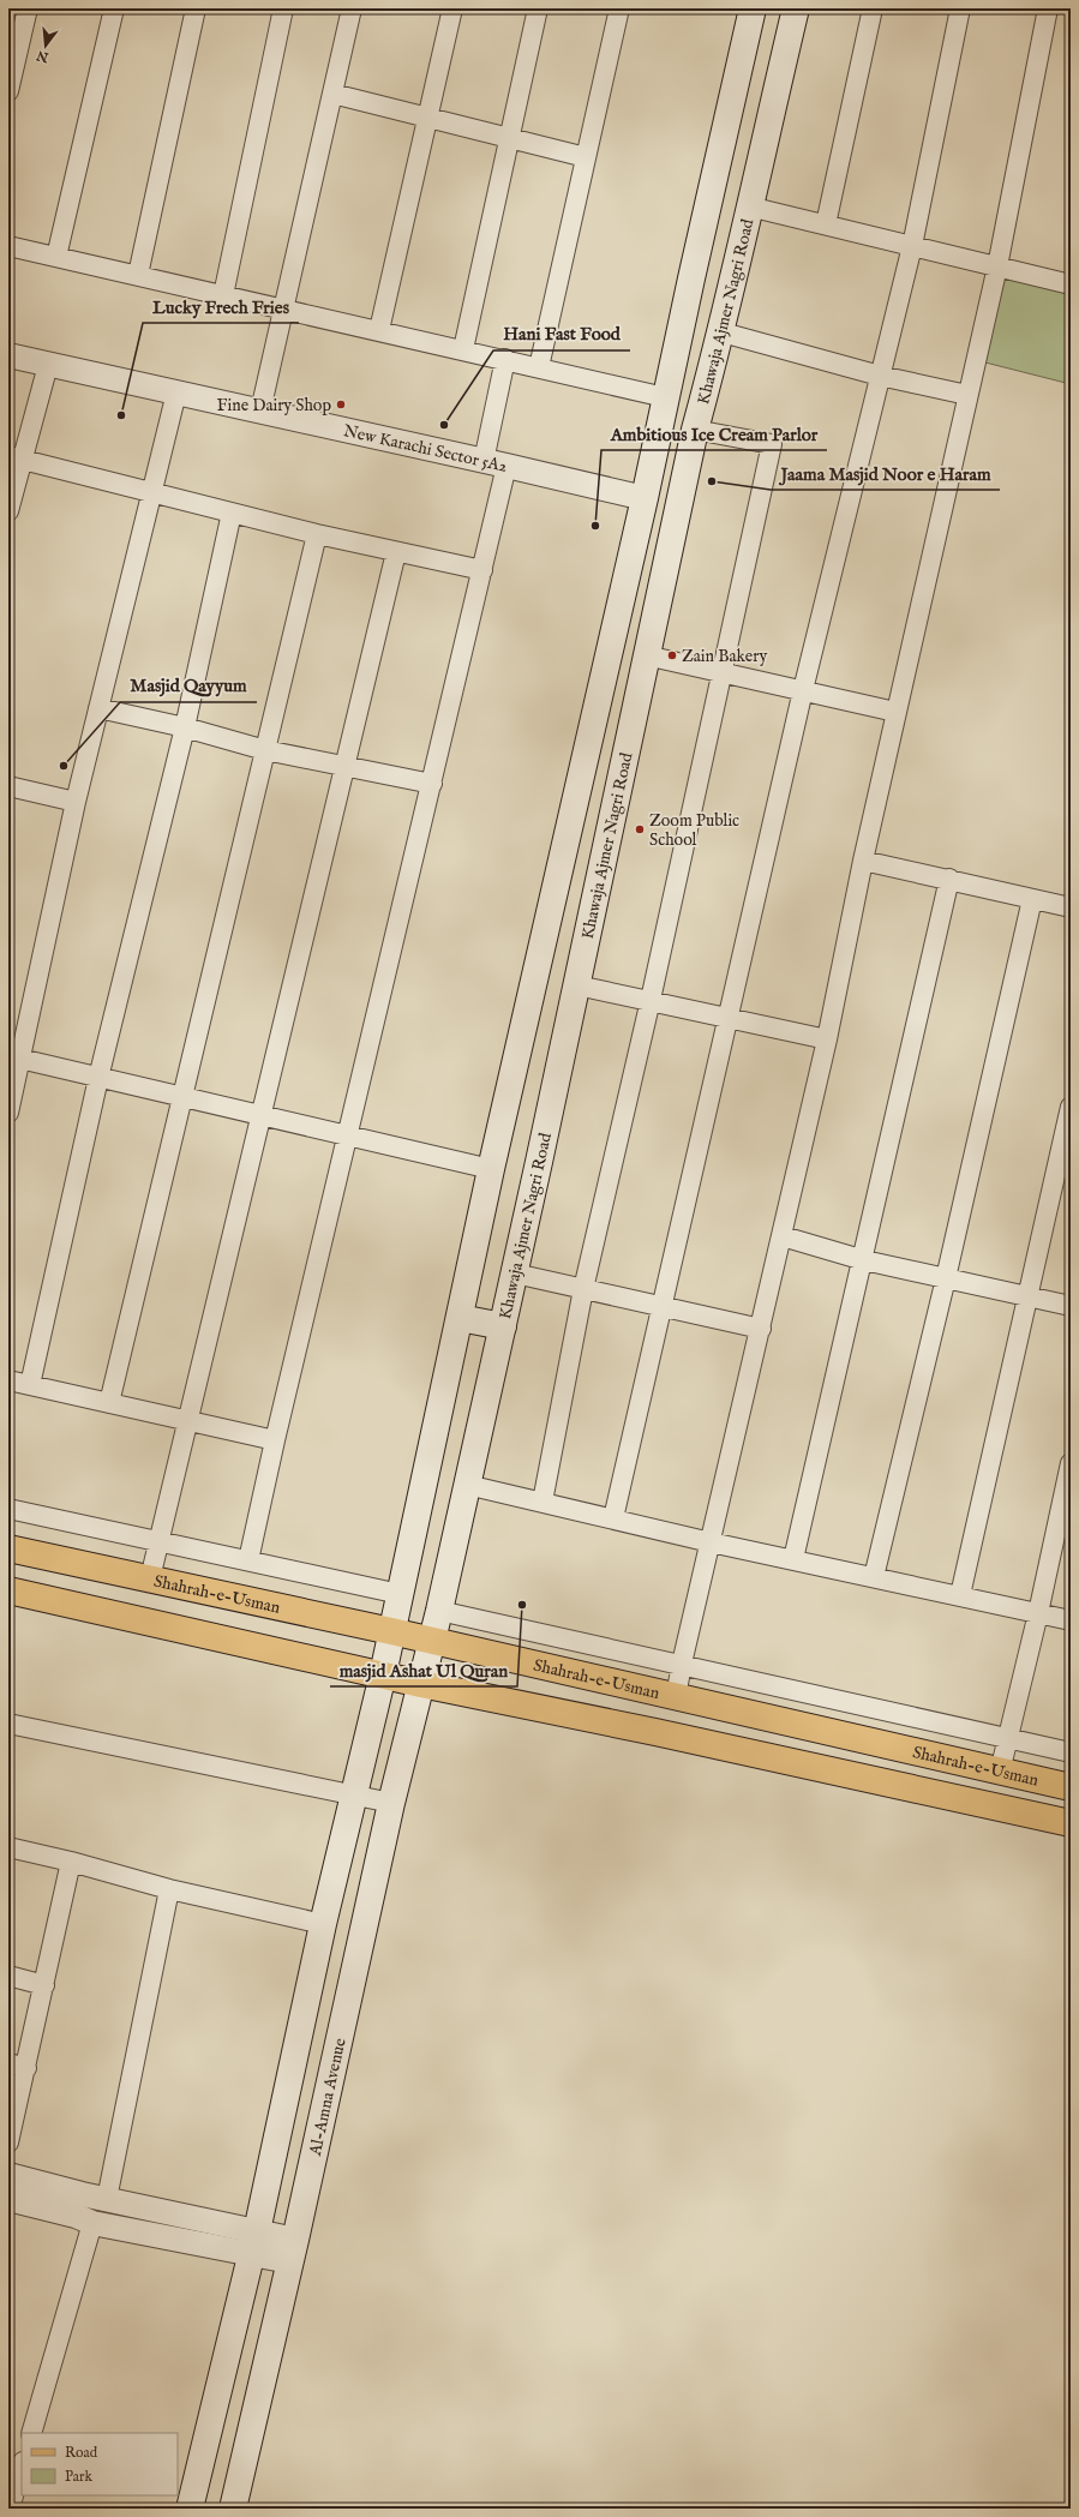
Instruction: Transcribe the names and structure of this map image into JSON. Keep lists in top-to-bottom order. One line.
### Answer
{"streets":{"main road":["Khawaja Ajmer Nagri Road","Shahrah-e-Usman","Al-Amna Avenue"],"street":["New Karachi Sector 5A2"]},"crossings":[["Khawaja Ajmer Nagri Road","Shahrah-e-Usman"],["Khawaja Ajmer Nagri Road","Al-Amna Avenue"],["Shahrah-e-Usman","Al-Amna Avenue"]],"places":["Fine Dairy Shop","Lucky Frech Fries","Hani Fast Food","Jaama Masjid Noor e Haram","Ambitious Ice Cream Parlor","Zain Bakery","Masjid Qayyum","Zoom Public School","masjid Ashat Ul Quran"],"legend":["Road","Park"],"north":"bottom"}
